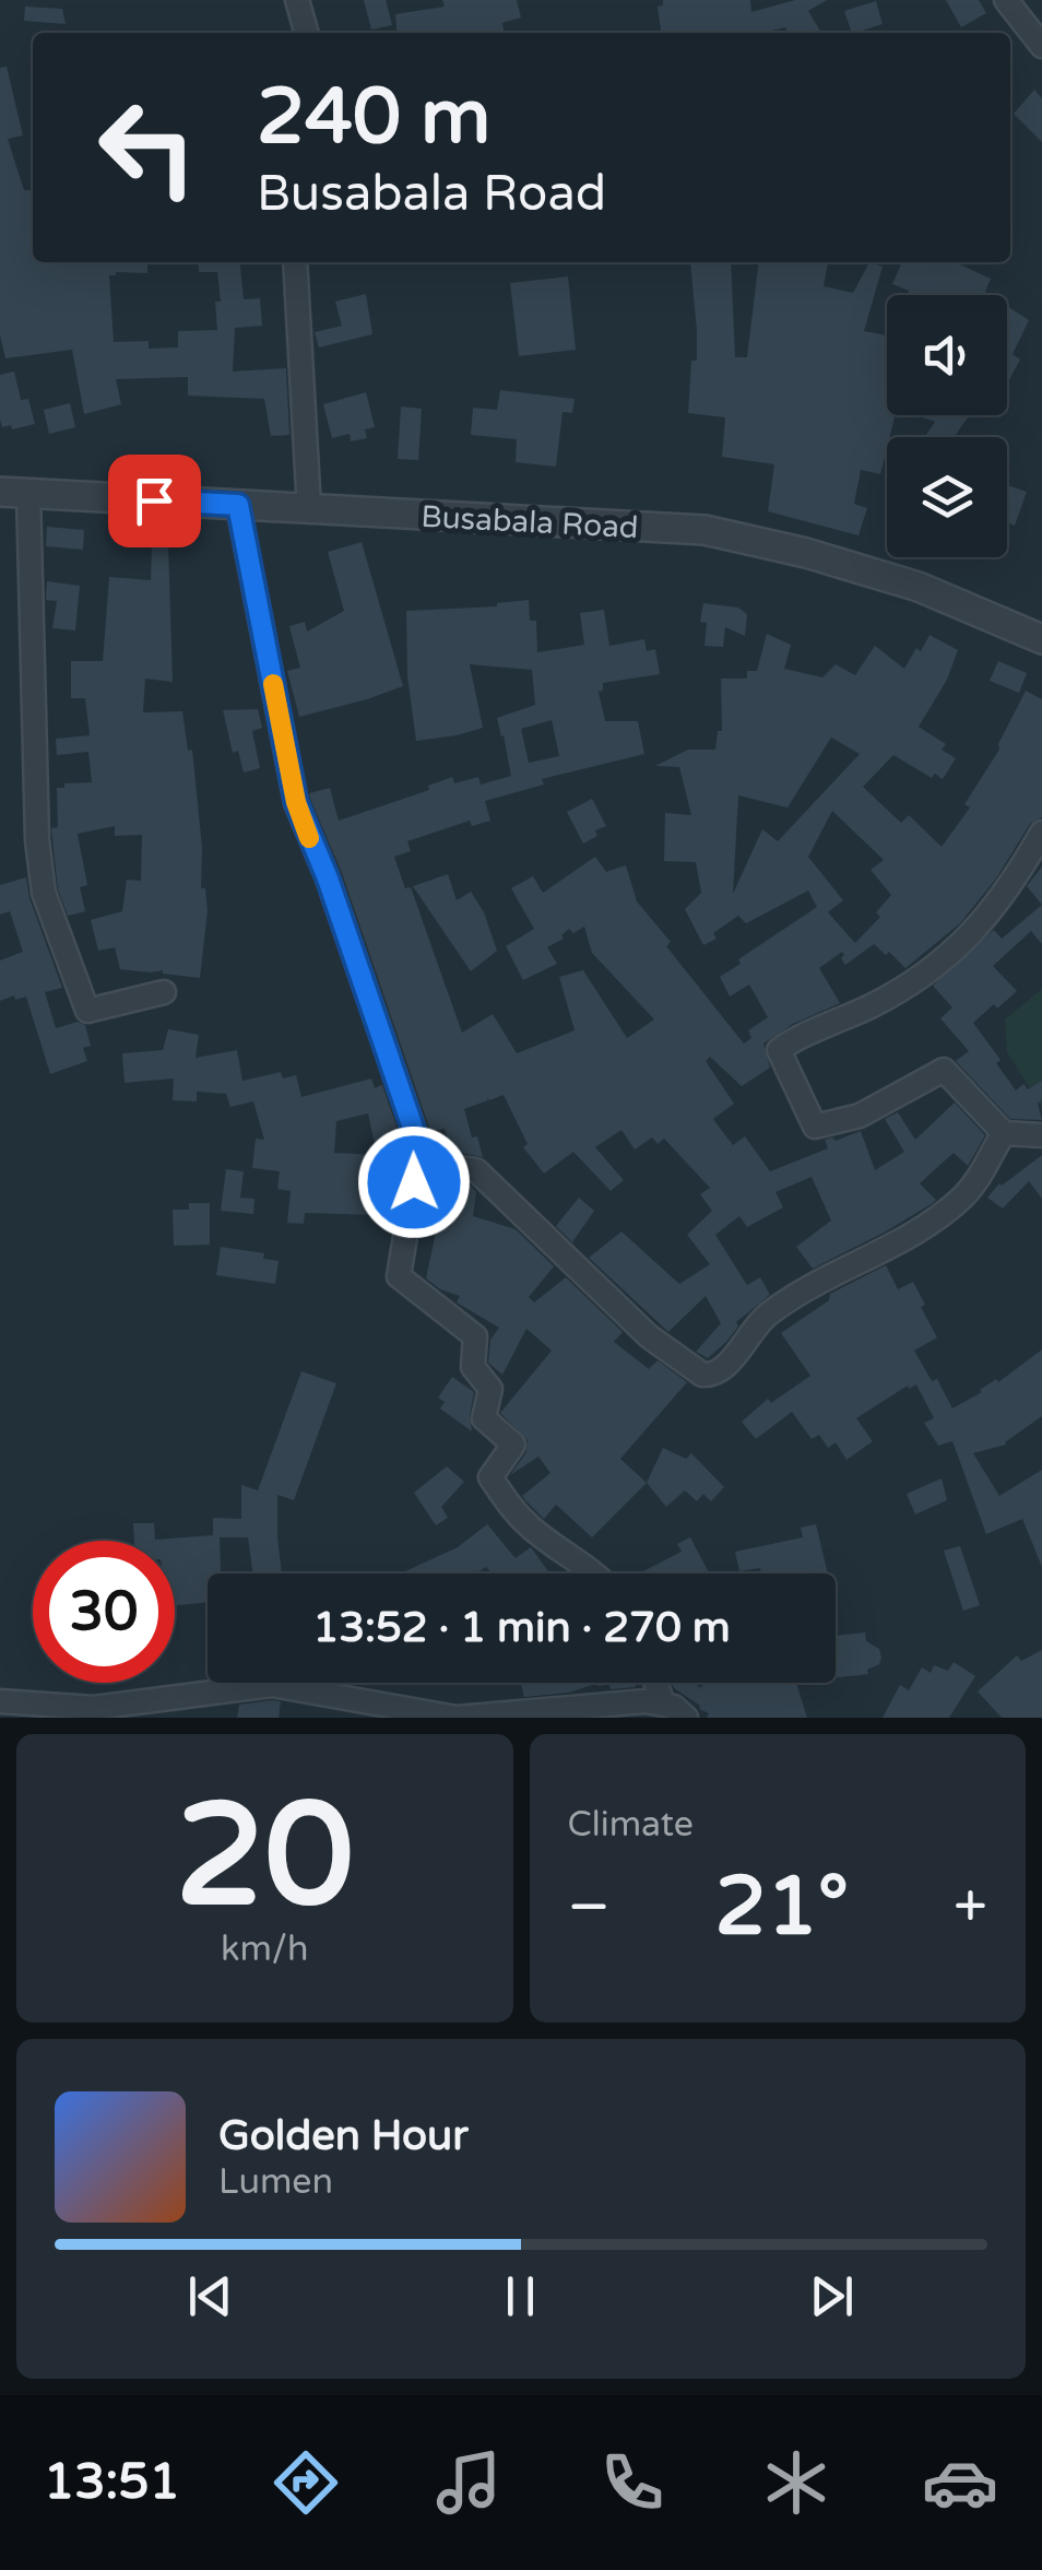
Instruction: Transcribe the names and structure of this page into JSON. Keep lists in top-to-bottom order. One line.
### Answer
{"streets":{"street":["Busabala Road"]},"page":{"turn":["240 m","Busabala Road"],"limit":"30","trip":"13:52 · 1 min · 270 m","tile":[["20","km/h"],"Climate"],"heat":["−","21°","+"],"song":["Golden Hour","Lumen"],"tabs":"13:51"}}
